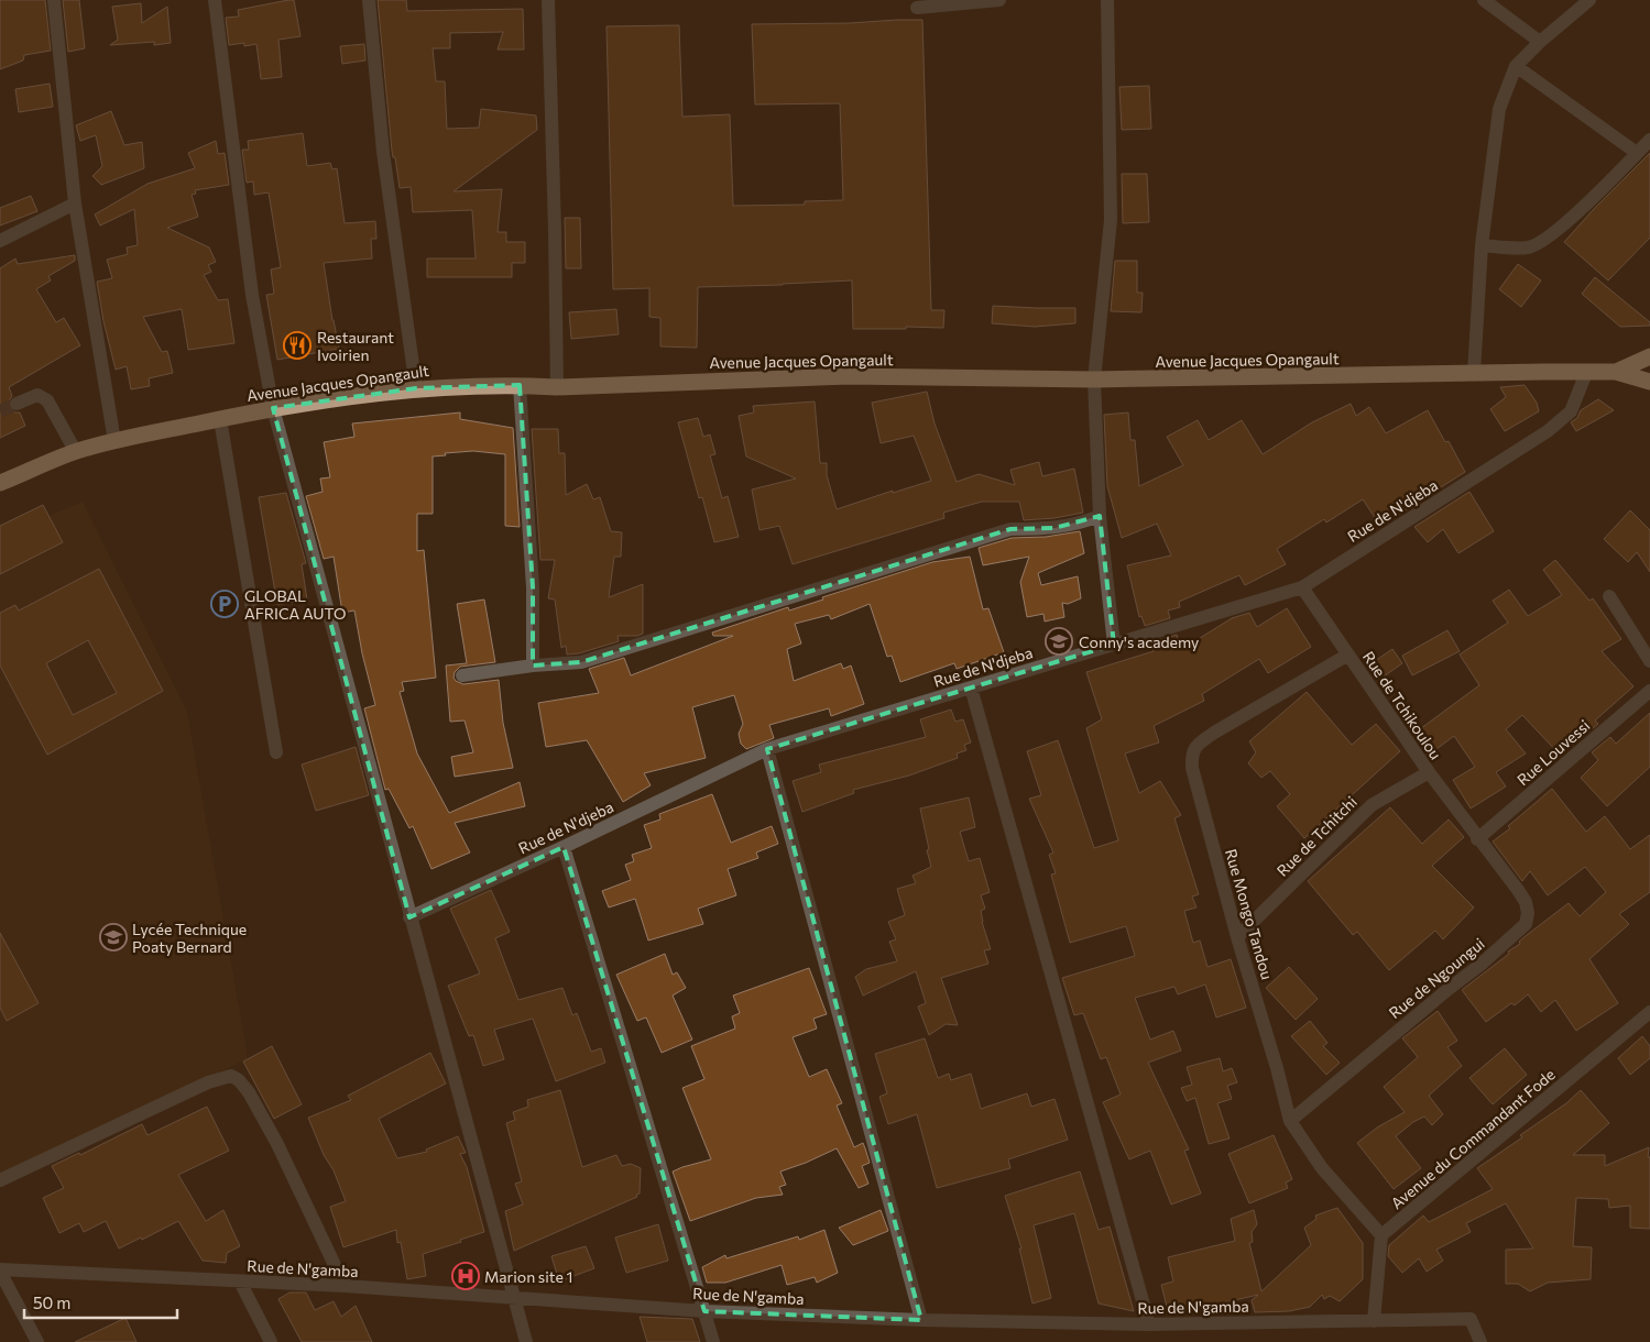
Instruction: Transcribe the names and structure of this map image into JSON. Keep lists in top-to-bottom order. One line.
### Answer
{"streets":{"highway":["Avenue Jacques Opangault"],"street":["Rue de N'djeba","Rue de Tchikoulou","Rue Louvessi","Rue de Tchitchi","Rue Mongo Tandou","Rue de Ngoungui","Avenue du Commandant Fode","Rue de N'gamba"]},"crossings":[["Avenue Jacques Opangault","Rue de N'djeba"],["Rue de N'djeba","Rue de Tchikoulou"],["Rue de Tchikoulou","Rue Louvessi"],["Rue de Tchikoulou","Rue de Tchitchi"],["Rue de Tchikoulou","Rue Mongo Tandou"],["Rue de Tchikoulou","Rue de Ngoungui"],["Rue Louvessi","Rue de Ngoungui"],["Rue de Tchitchi","Rue Mongo Tandou"],["Rue Mongo Tandou","Rue de Ngoungui"],["Rue Mongo Tandou","Avenue du Commandant Fode"]],"places":{"restaurant":["Restaurant Ivoirien"],"parking":["GLOBAL AFRICA AUTO"],"school or university":["Conny's academy","Lycée Technique Poaty Bernard"],"hospital":["Marion site 1"]},"scale_bar":"50 m"}
